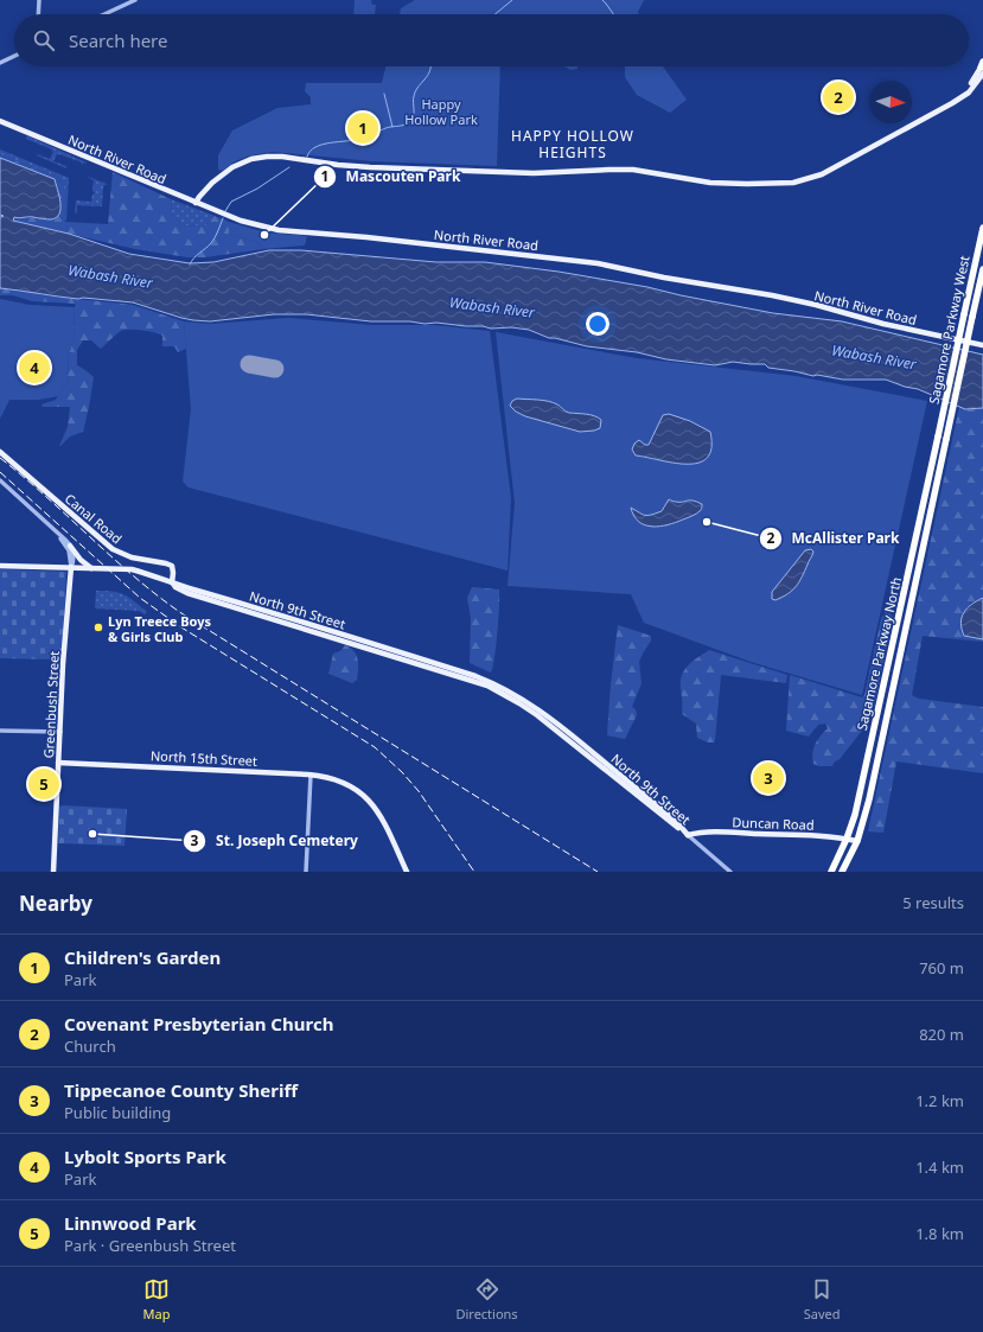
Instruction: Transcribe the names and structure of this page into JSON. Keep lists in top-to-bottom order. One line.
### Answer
{"streets":{"highway":["Sagamore Parkway West","Sagamore Parkway North"],"main road":["North River Road","Canal Road","North 9th Street","Greenbush Street","North 15th Street","Duncan Road"]},"crossings":[["Sagamore Parkway West","Sagamore Parkway North"],["Canal Road","North 9th Street"],["North 9th Street","Greenbush Street"],["North 9th Street","Duncan Road"],["Sagamore Parkway North","Duncan Road"],["Greenbush Street","North 15th Street"]],"districts":["HAPPY HOLLOW HEIGHTS"],"water":["Wabash River"],"parks":["Happy Hollow Park"],"places":["Mascouten Park","McAllister Park","Lyn Treece Boys & Girls Club","St. Joseph Cemetery"],"north":"right","page":{"search":"Search here","pins":["2","1","4","3","5"],"heading":["Nearby","5 results"],"list":[{"mark":"1","name":"Children's Garden","note":"Park","value":"760 m"},{"mark":"2","name":"Covenant Presbyterian Church","note":"Church","value":"820 m"},{"mark":"3","name":"Tippecanoe County Sheriff","note":"Public building","value":"1.2 km"},{"mark":"4","name":"Lybolt Sports Park","note":"Park","value":"1.4 km"},{"mark":"5","name":"Linnwood Park","note":"Park · Greenbush Street","value":"1.8 km"}],"nav":["Map","Directions","Saved"]}}
